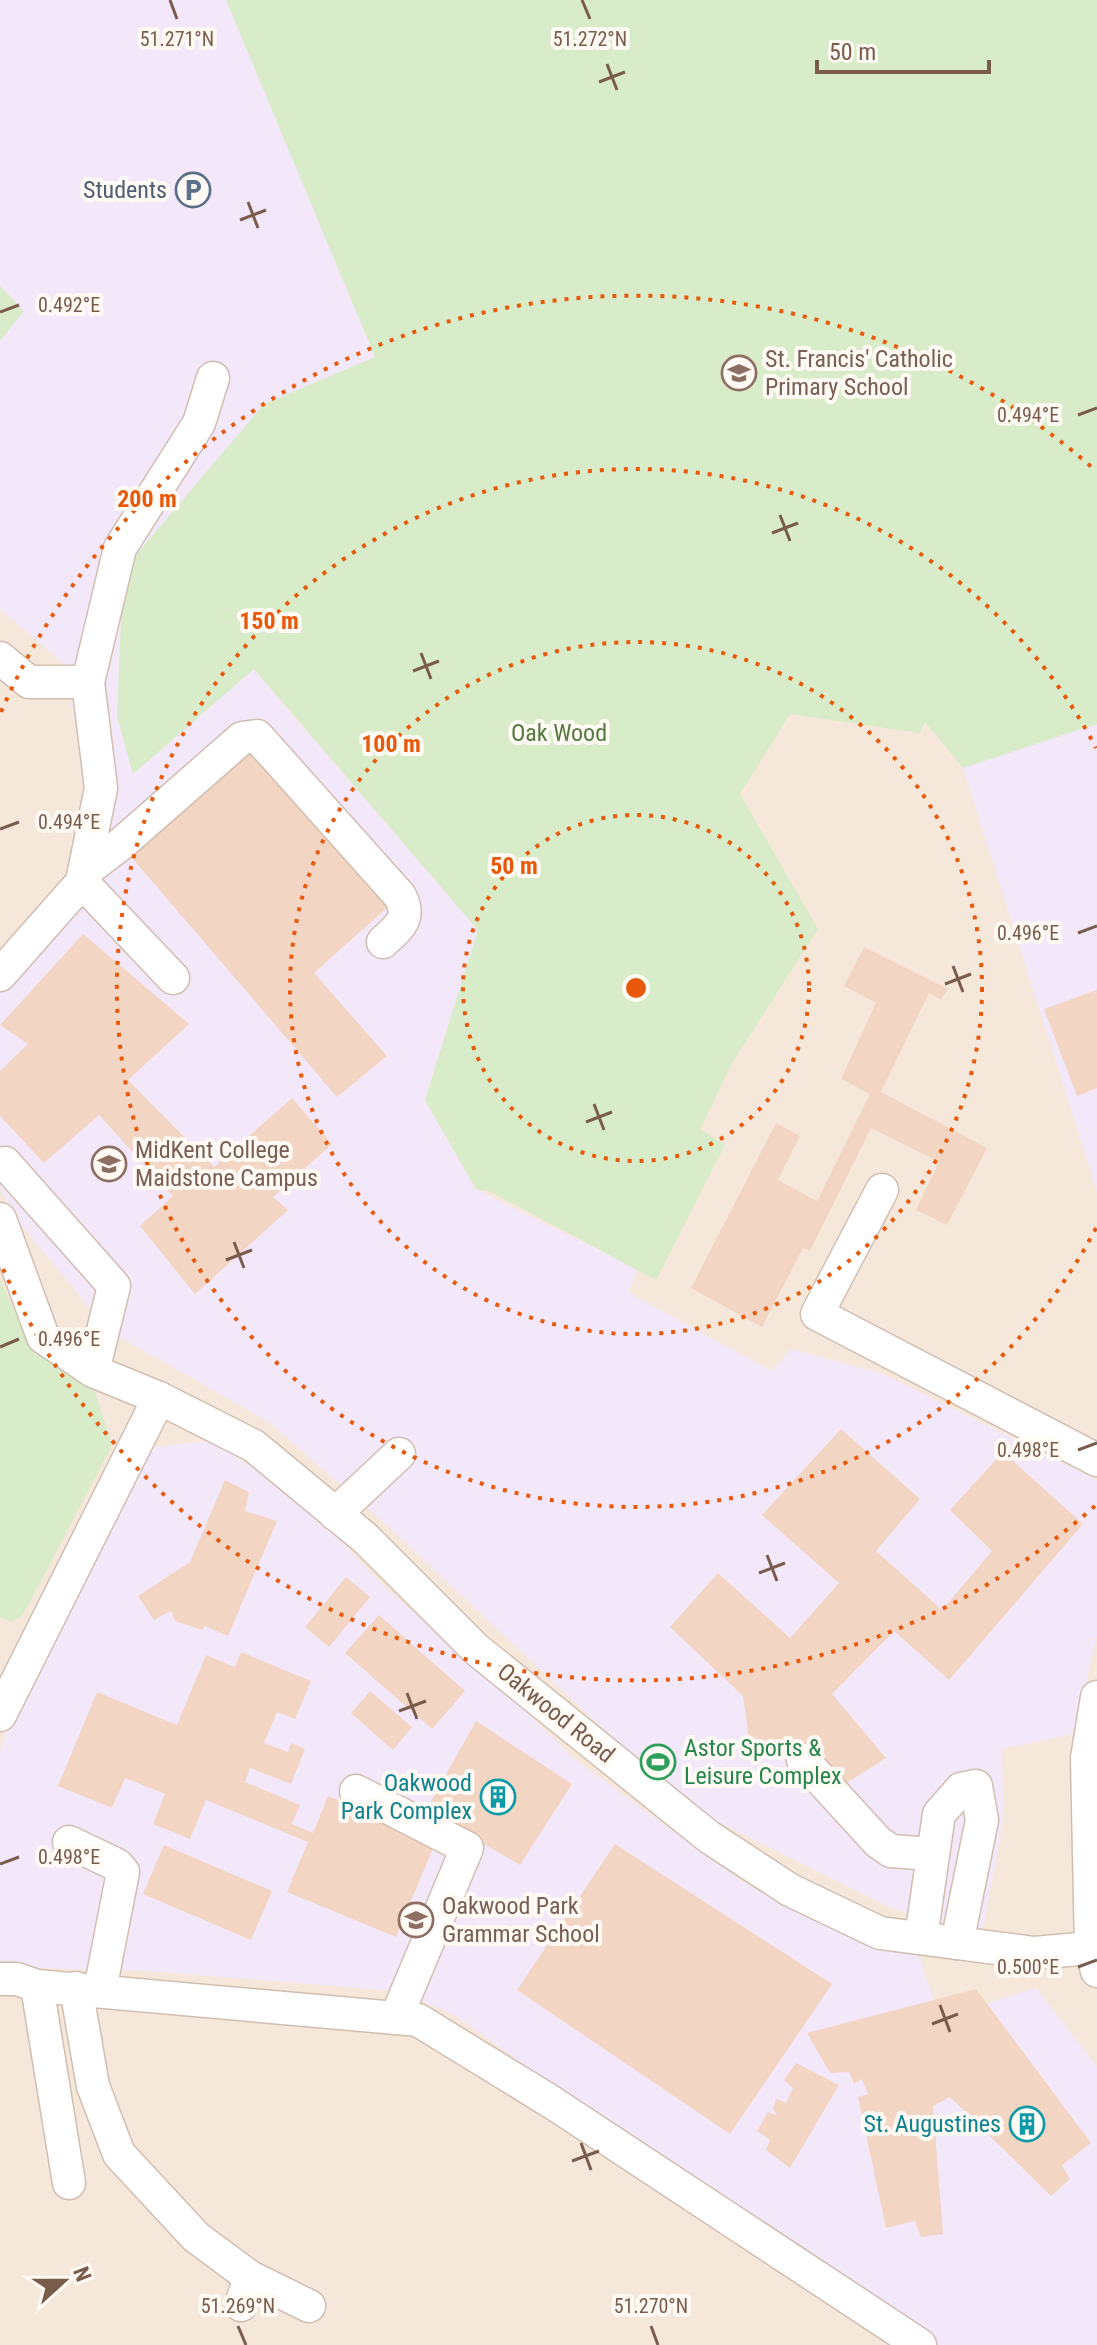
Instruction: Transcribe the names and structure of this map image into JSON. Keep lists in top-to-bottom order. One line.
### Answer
{"streets":{"street":["Oakwood Road"]},"parks":["Oak Wood"],"places":{"parking":["Students"],"school or university":["St. Francis' Catholic Primary School","MidKent College Maidstone Campus","Oakwood Park Grammar School"],"sports":["Astor Sports & Leisure Complex"],"building":["Oakwood Park Complex","St. Augustines"]},"scale_bar":"50 m","north":"right","coordinates":["51.271°N","51.272°N","0.492°E","0.494°E","0.496°E","0.498°E","0.500°E","51.269°N","51.270°N"],"rings":["200 m","150 m","100 m","50 m"]}
